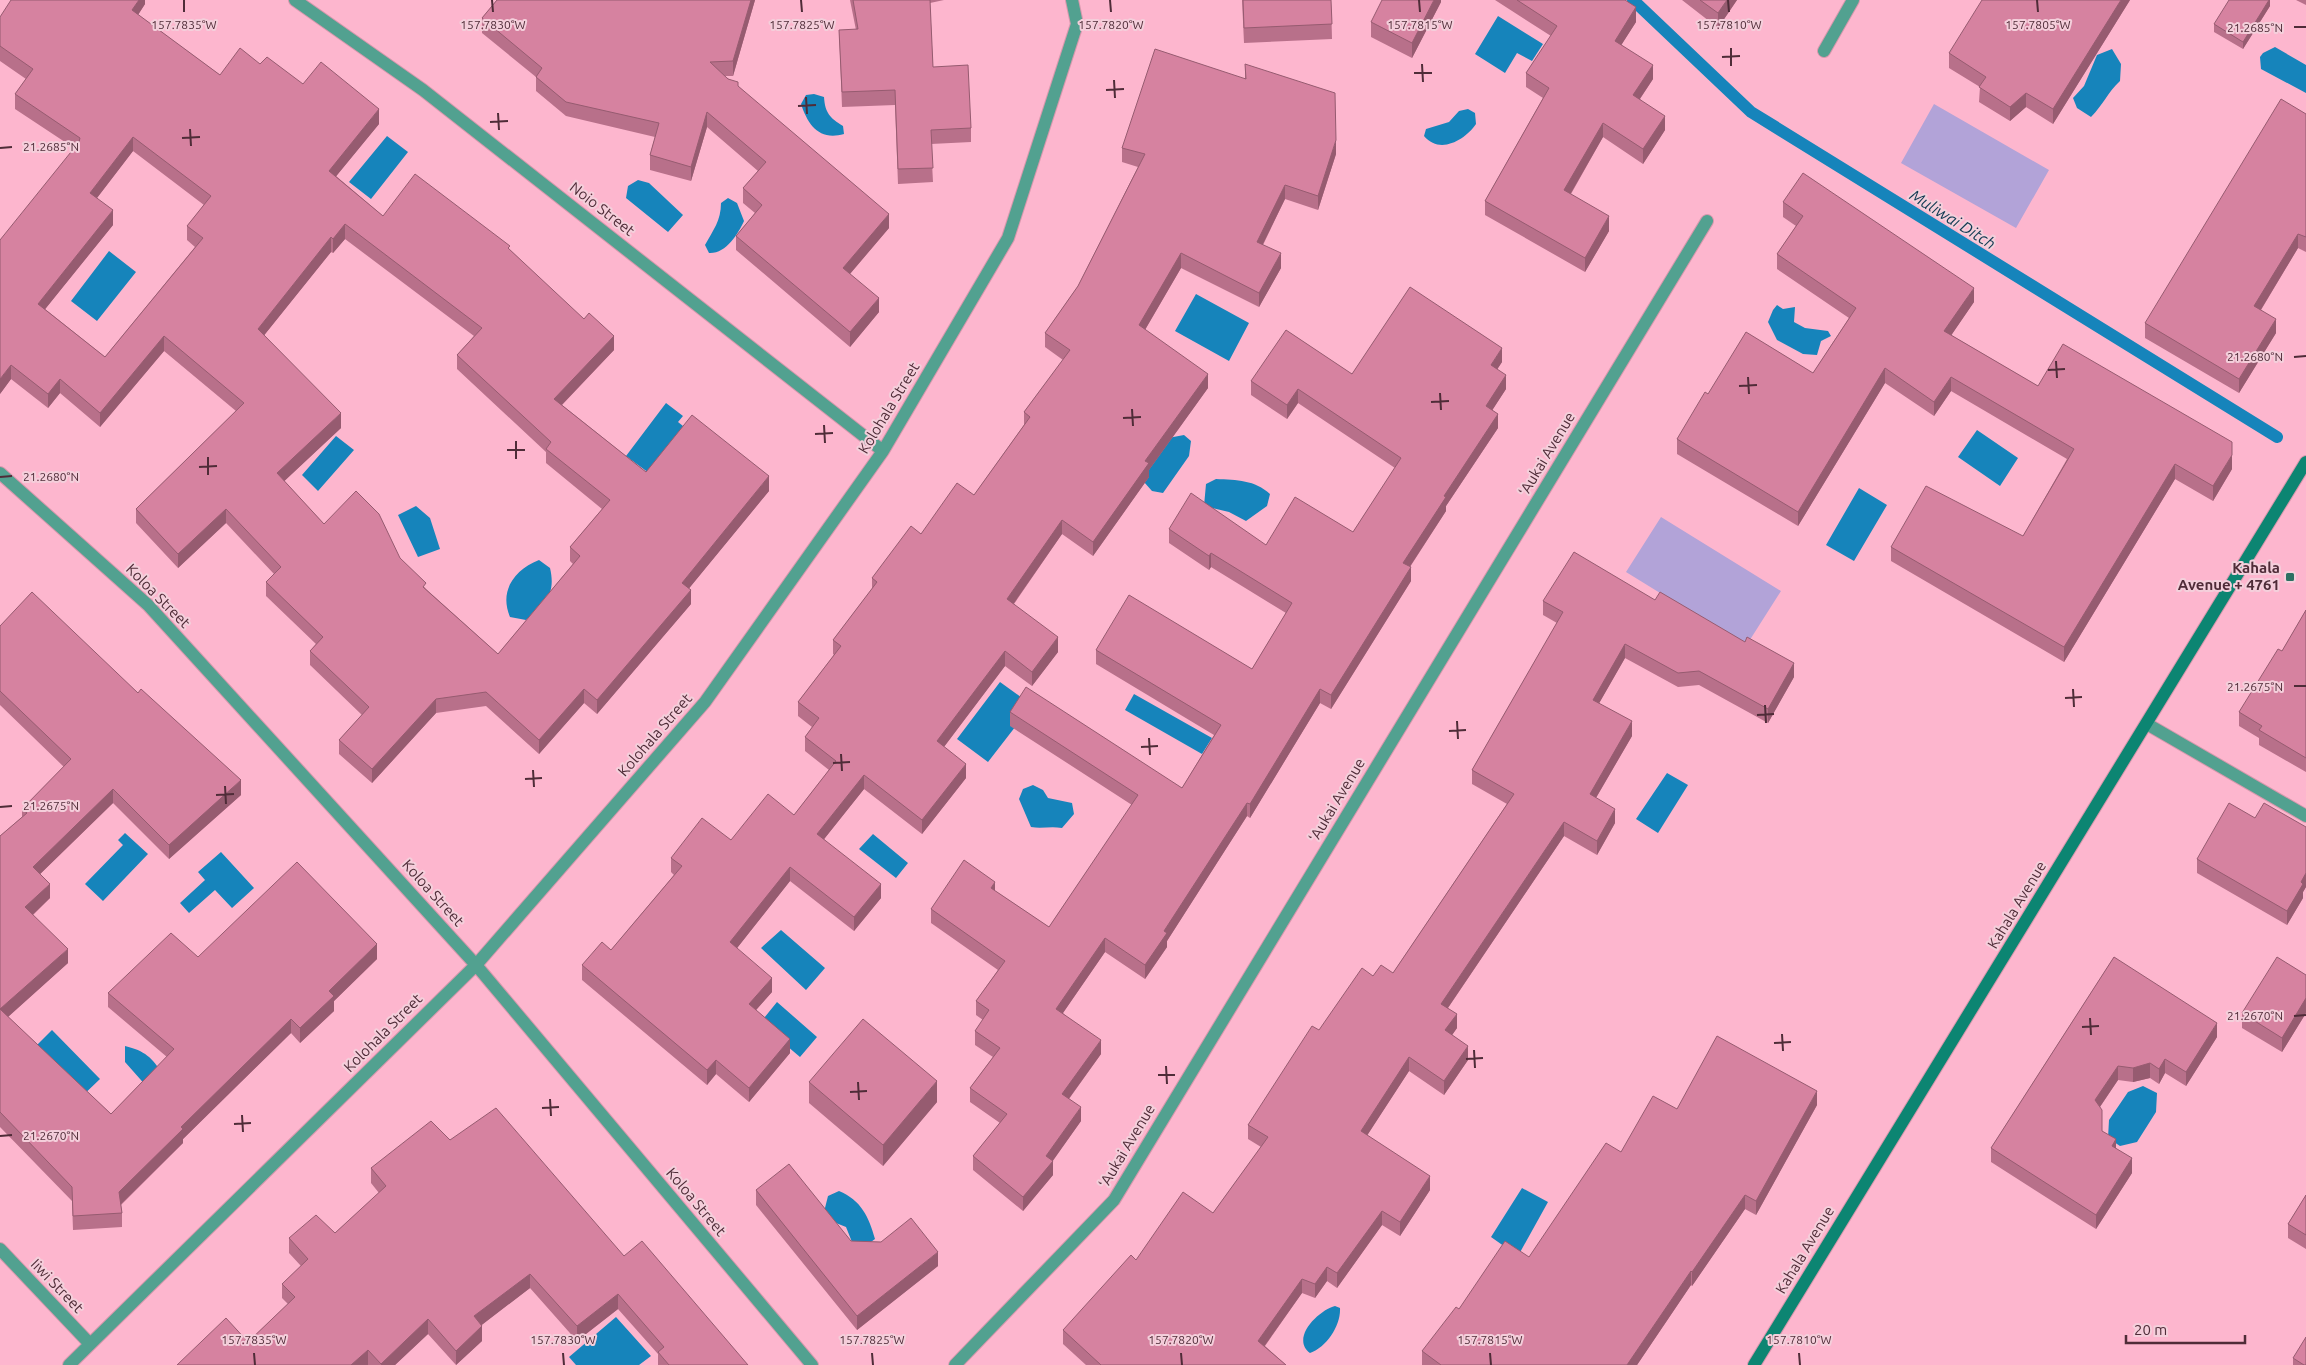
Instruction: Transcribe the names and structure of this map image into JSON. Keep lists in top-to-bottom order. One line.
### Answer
{"streets":{"street":["Noio Street","Kolohala Street","ʻAukai Avenue","Koloa Street","Kahala Avenue","Iiwi Street"]},"crossings":[["Noio Street","Kolohala Street"],["Kolohala Street","Koloa Street"],["Kolohala Street","Iiwi Street"]],"water":["Muliwai Ditch"],"places":{"transit":["Kahala Avenue + 4761"]},"scale_bar":"20 m","coordinates":["157.7835°W","157.7830°W","157.7825°W","157.7820°W","157.7815°W","157.7810°W","157.7805°W","21.2685°N","21.2680°N","21.2675°N","21.2670°N"]}
